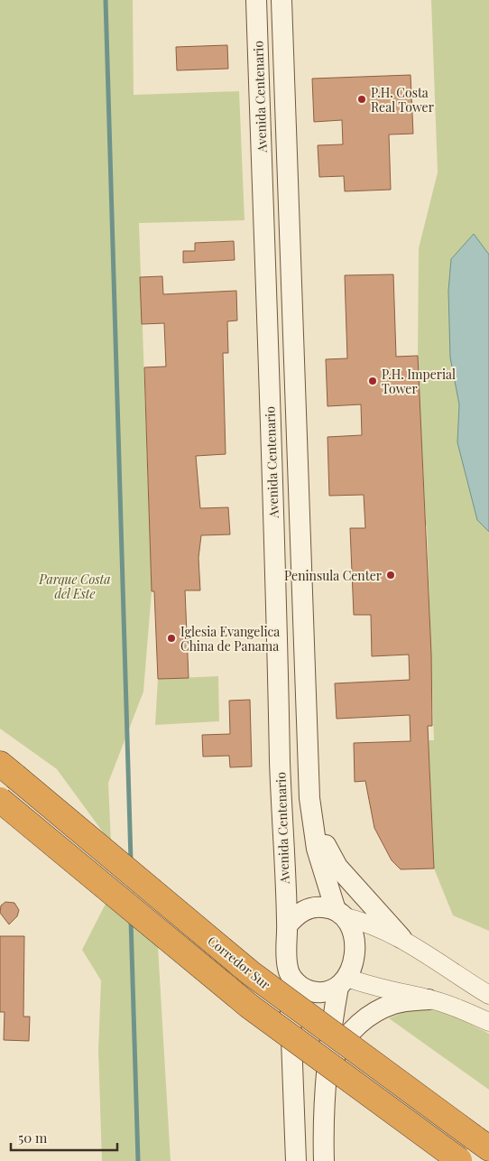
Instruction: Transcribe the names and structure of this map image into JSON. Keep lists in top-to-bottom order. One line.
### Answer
{"streets":{"highway":["Corredor Sur"],"main road":["Avenida Centenario"]},"parks":["Parque Costa del Este"],"places":["P.H. Costa Real Tower","P.H. Imperial Tower","Peninsula Center","Iglesia Evangelica China de Panama"],"scale_bar":"50 m"}
